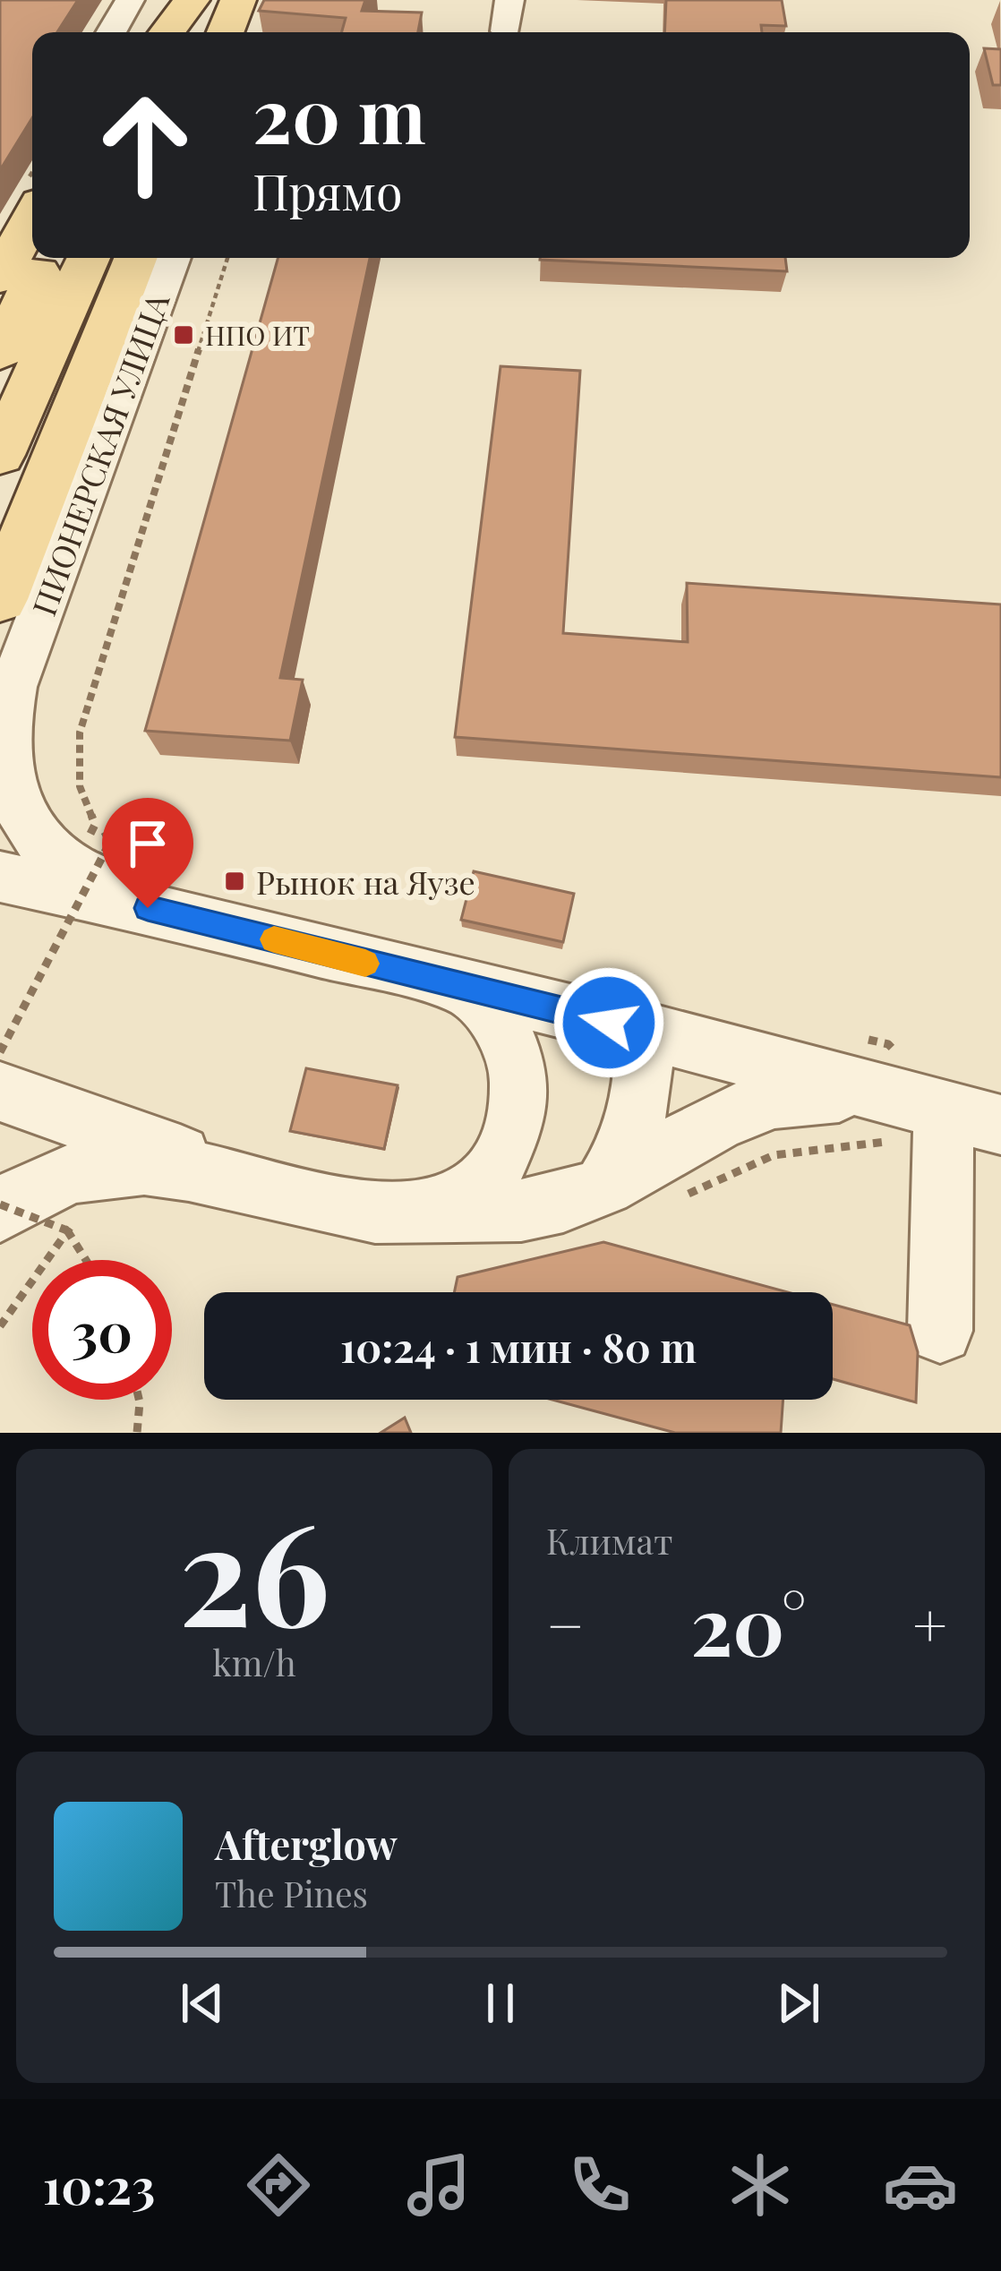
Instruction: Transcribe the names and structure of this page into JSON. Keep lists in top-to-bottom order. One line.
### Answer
{"streets":{"main road":["ПИОНЕРСКАЯ УЛИЦА"]},"places":{"transit":["НПО ИТ","Рынок на Яузе"]},"page":{"turn":["20 m","Прямо"],"limit":"30","trip":"10:24 · 1 мин · 80 m","tile":[["26","km/h"],"Климат"],"heat":["−","20°","+"],"song":["Afterglow","The Pines"],"tabs":"10:23"}}
